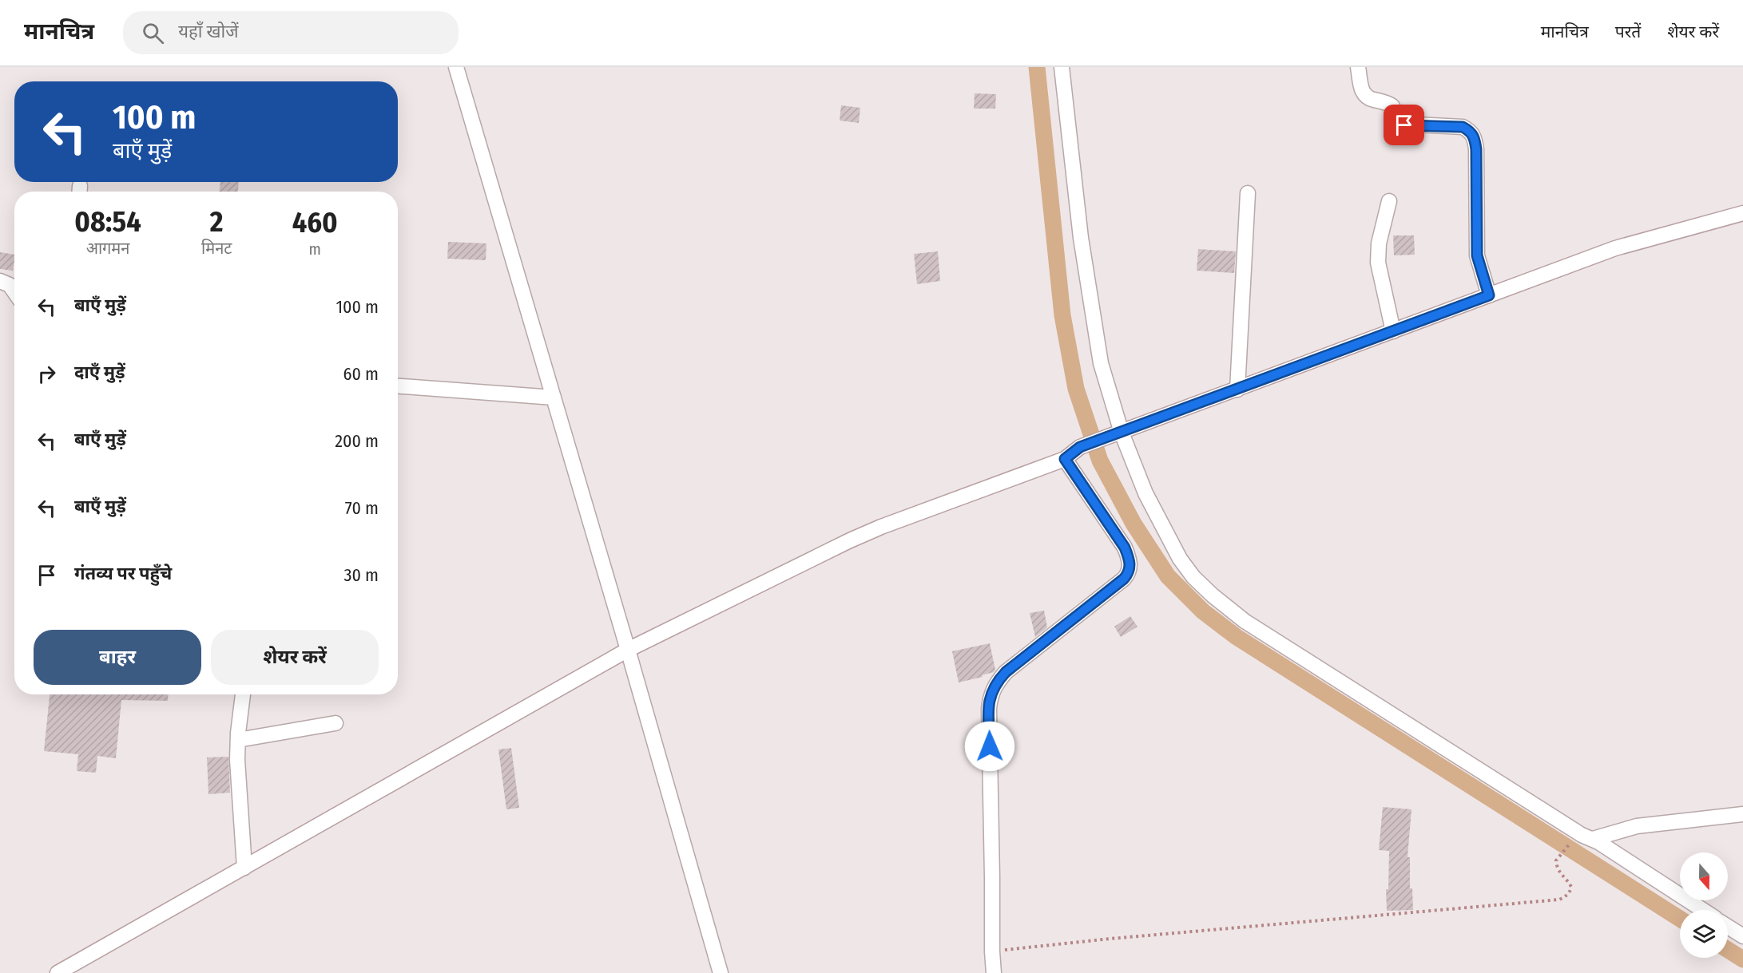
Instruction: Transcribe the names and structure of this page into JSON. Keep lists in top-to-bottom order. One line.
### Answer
{"north":"bottom","page":{"header":"मानचित्र","search":"यहाँ खोजें","nav":["मानचित्र","परतें","शेयर करें"],"turn":["100 m","बाएँ मुड़ें"],"eta":["08:54","आगमन","2","मिनट","460","m"],"list":[{"name":"बाएँ मुड़ें","value":"100 m"},{"name":"दाएँ मुड़ें","value":"60 m"},{"name":"बाएँ मुड़ें","value":"200 m"},{"name":"बाएँ मुड़ें","value":"70 m"},{"name":"गंतव्य पर पहुँचे","value":"30 m"}],"buttons":["बाहर","शेयर करें"]}}
